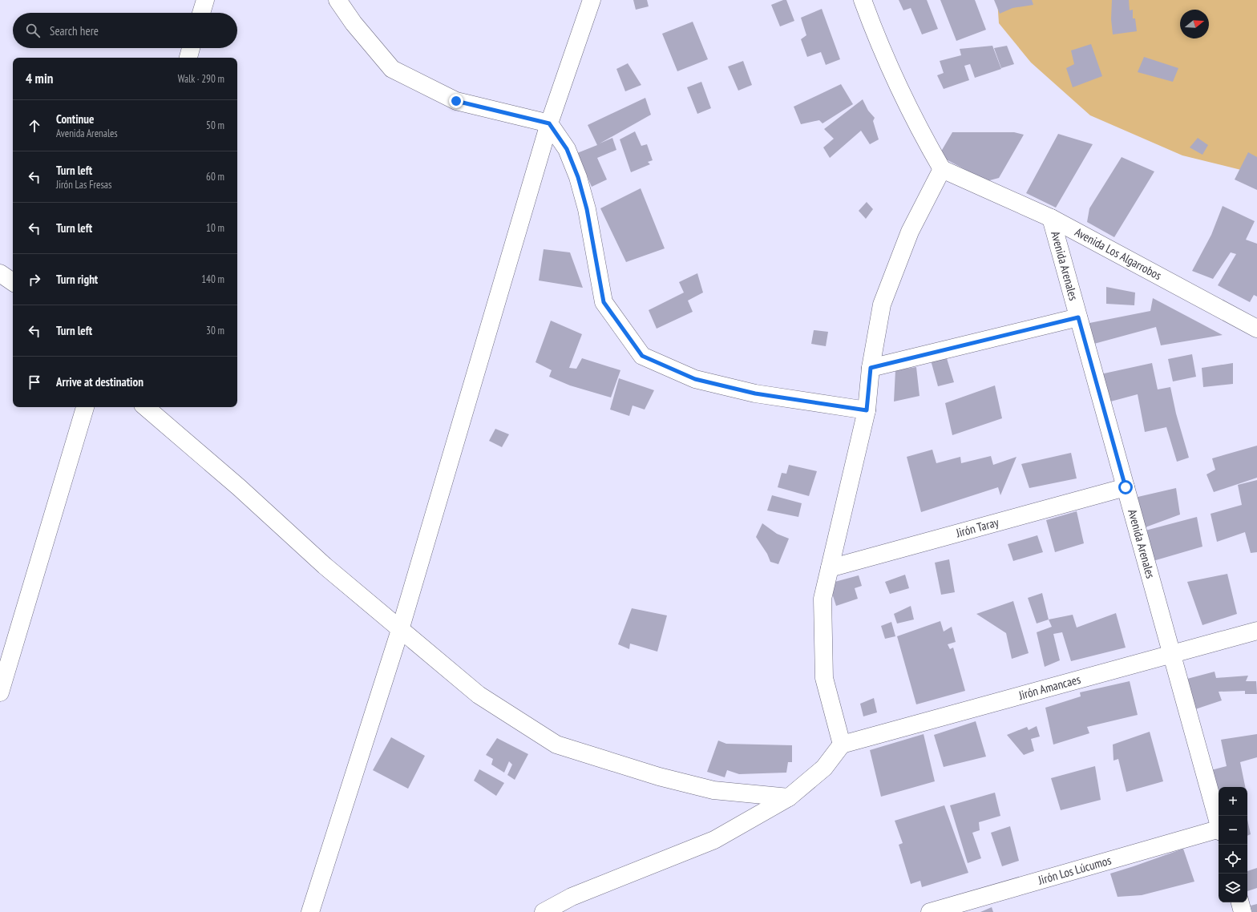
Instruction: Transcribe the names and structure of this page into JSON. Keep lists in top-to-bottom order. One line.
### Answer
{"streets":{"street":["Avenida Los Algarrobos","Avenida Arenales","Jirón Taray","Jirón Amancaes","Jirón Los Lúcumos"]},"crossings":[["Avenida Los Algarrobos","Avenida Arenales"],["Avenida Arenales","Jirón Taray"],["Avenida Arenales","Jirón Amancaes"]],"north":"right","page":{"search":"Search here","heading":["4 min","Walk · 290 m"],"list":[["Continue","Avenida Arenales","50 m"],["Turn left","Jirón Las Fresas","60 m"],["Turn left","10 m"],["Turn right","140 m"],["Turn left","30 m"],"Arrive at destination"],"map_buttons":["+","−"]}}
